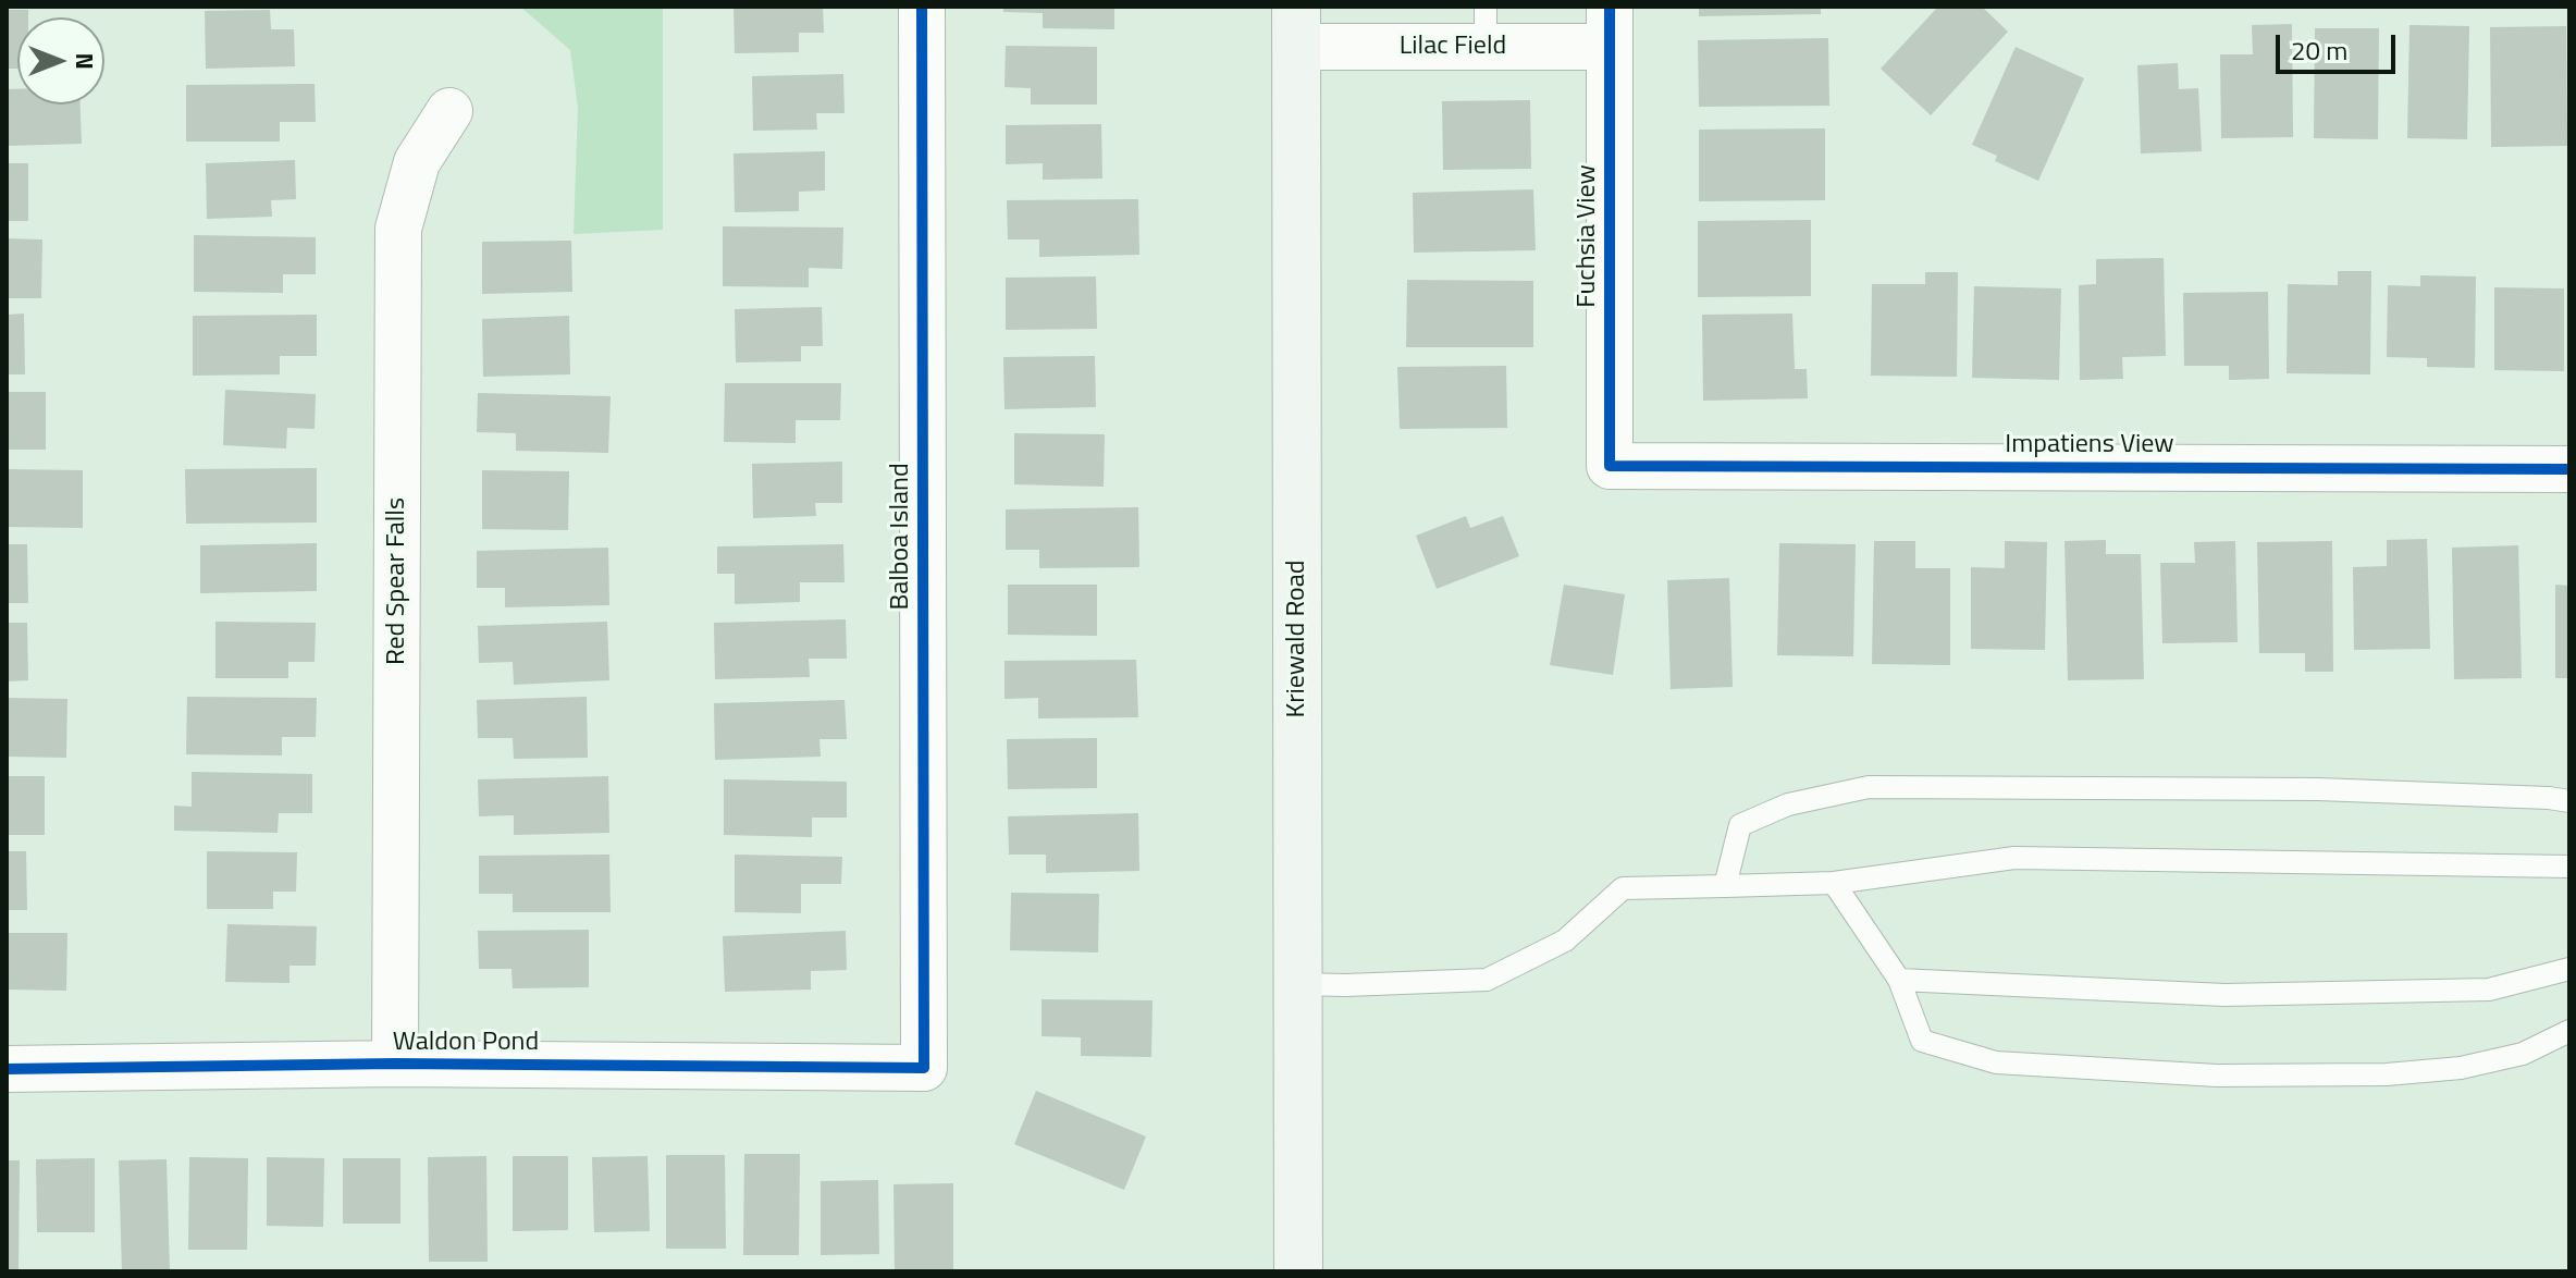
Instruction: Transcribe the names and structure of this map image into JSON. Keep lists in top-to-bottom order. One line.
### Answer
{"streets":{"street":["Lilac Field","Fuchsia View","Impatiens View","Balboa Island","Red Spear Falls","Kriewald Road","Waldon Pond"]},"crossings":[["Lilac Field","Fuchsia View"],["Lilac Field","Kriewald Road"],["Fuchsia View","Impatiens View"],["Balboa Island","Waldon Pond"],["Red Spear Falls","Waldon Pond"]],"scale_bar":"20 m","north":"right"}
